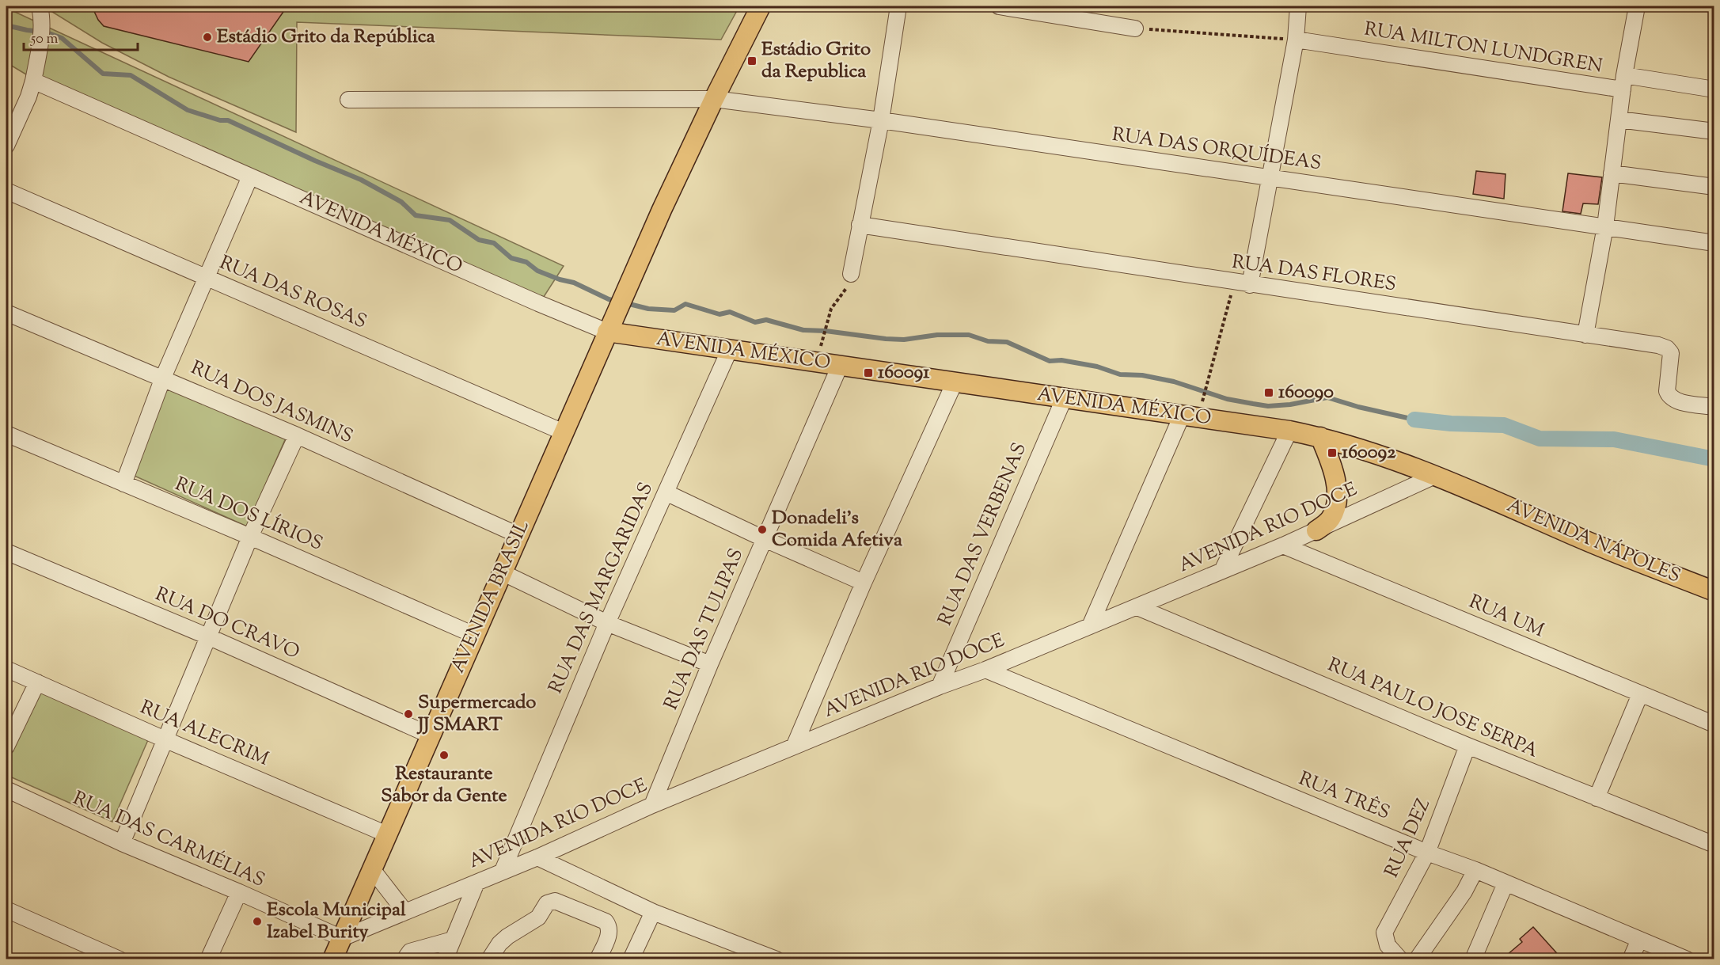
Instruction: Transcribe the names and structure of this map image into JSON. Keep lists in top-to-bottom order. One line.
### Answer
{"streets":{"main road":["AVENIDA MÉXICO","AVENIDA NÁPOLES","AVENIDA BRASIL"],"street":["RUA MILTON LUNDGREN","RUA DAS ORQUÍDEAS","RUA DAS FLORES","RUA DAS ROSAS","RUA DOS JASMINS","RUA DOS LÍRIOS","AVENIDA RIO DOCE","RUA DAS VERBENAS","RUA DAS MARGARIDAS","RUA UM","RUA DO CRAVO","RUA DAS TULIPAS","RUA PAULO JOSE SERPA","RUA ALECRIM","RUA TRÊS","RUA DEZ","RUA DAS CARMÉLIAS"]},"crossings":[["RUA DAS ORQUÍDEAS","AVENIDA BRASIL"],["AVENIDA MÉXICO","AVENIDA RIO DOCE"],["AVENIDA MÉXICO","RUA DAS VERBENAS"],["AVENIDA MÉXICO","AVENIDA NÁPOLES"],["AVENIDA MÉXICO","RUA DAS MARGARIDAS"],["AVENIDA MÉXICO","AVENIDA BRASIL"],["AVENIDA MÉXICO","RUA DAS TULIPAS"],["RUA DAS ROSAS","AVENIDA BRASIL"],["RUA DOS JASMINS","AVENIDA BRASIL"],["RUA DOS LÍRIOS","AVENIDA BRASIL"],["AVENIDA RIO DOCE","RUA DAS VERBENAS"],["AVENIDA RIO DOCE","RUA DAS MARGARIDAS"],["AVENIDA RIO DOCE","AVENIDA BRASIL"],["AVENIDA RIO DOCE","RUA UM"],["AVENIDA RIO DOCE","RUA DAS TULIPAS"],["AVENIDA RIO DOCE","RUA PAULO JOSE SERPA"],["AVENIDA RIO DOCE","RUA TRÊS"],["AVENIDA RIO DOCE","RUA DAS CARMÉLIAS"],["AVENIDA BRASIL","RUA DO CRAVO"],["AVENIDA BRASIL","RUA ALECRIM"],["AVENIDA BRASIL","RUA DAS CARMÉLIAS"],["RUA PAULO JOSE SERPA","RUA DEZ"],["RUA TRÊS","RUA DEZ"]],"places":{"other":["Estádio Grito da República","Donadeli's Comida Afetiva","Supermercado JJ SMART","Restaurante Sabor da Gente","Escola Municipal Izabel Burity"],"transit":["Estádio Grito da Republica","160091","160090","160092"]},"scale_bar":"50 m"}
